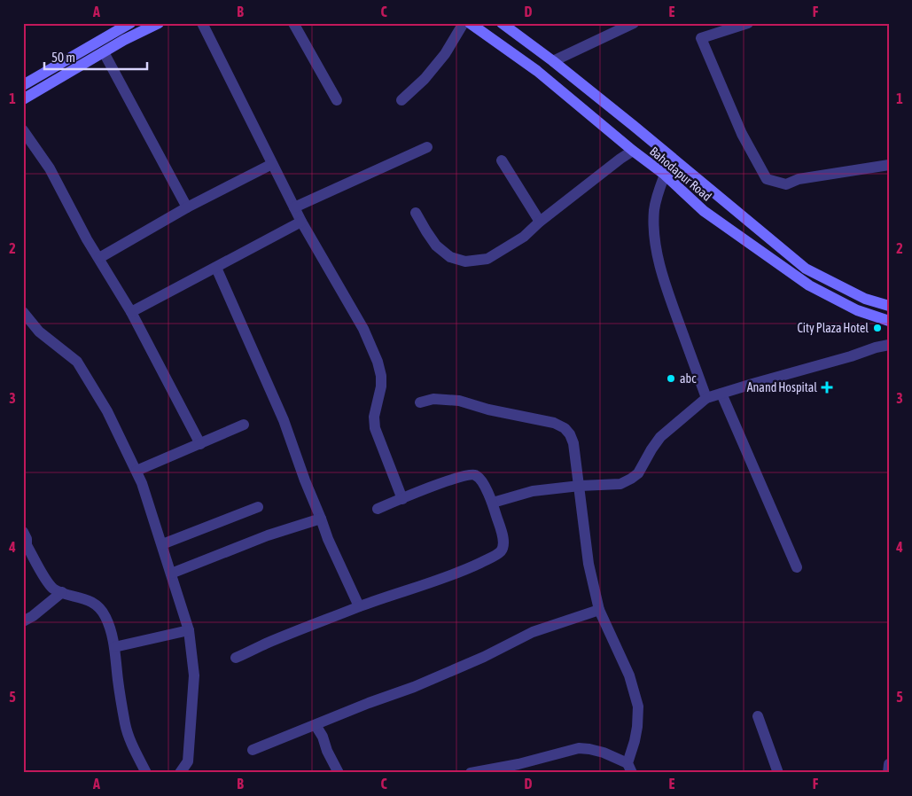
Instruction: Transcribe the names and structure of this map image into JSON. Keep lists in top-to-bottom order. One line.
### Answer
{"streets":{"main road":["Bahodapur Road"]},"places":{"other":["City Plaza Hotel","abc"],"health":["Anand Hospital"]},"scale_bar":"50 m","grid":{"columns":["A","B","C","D","E","F"],"rows":["1","2","3","4","5"]}}
